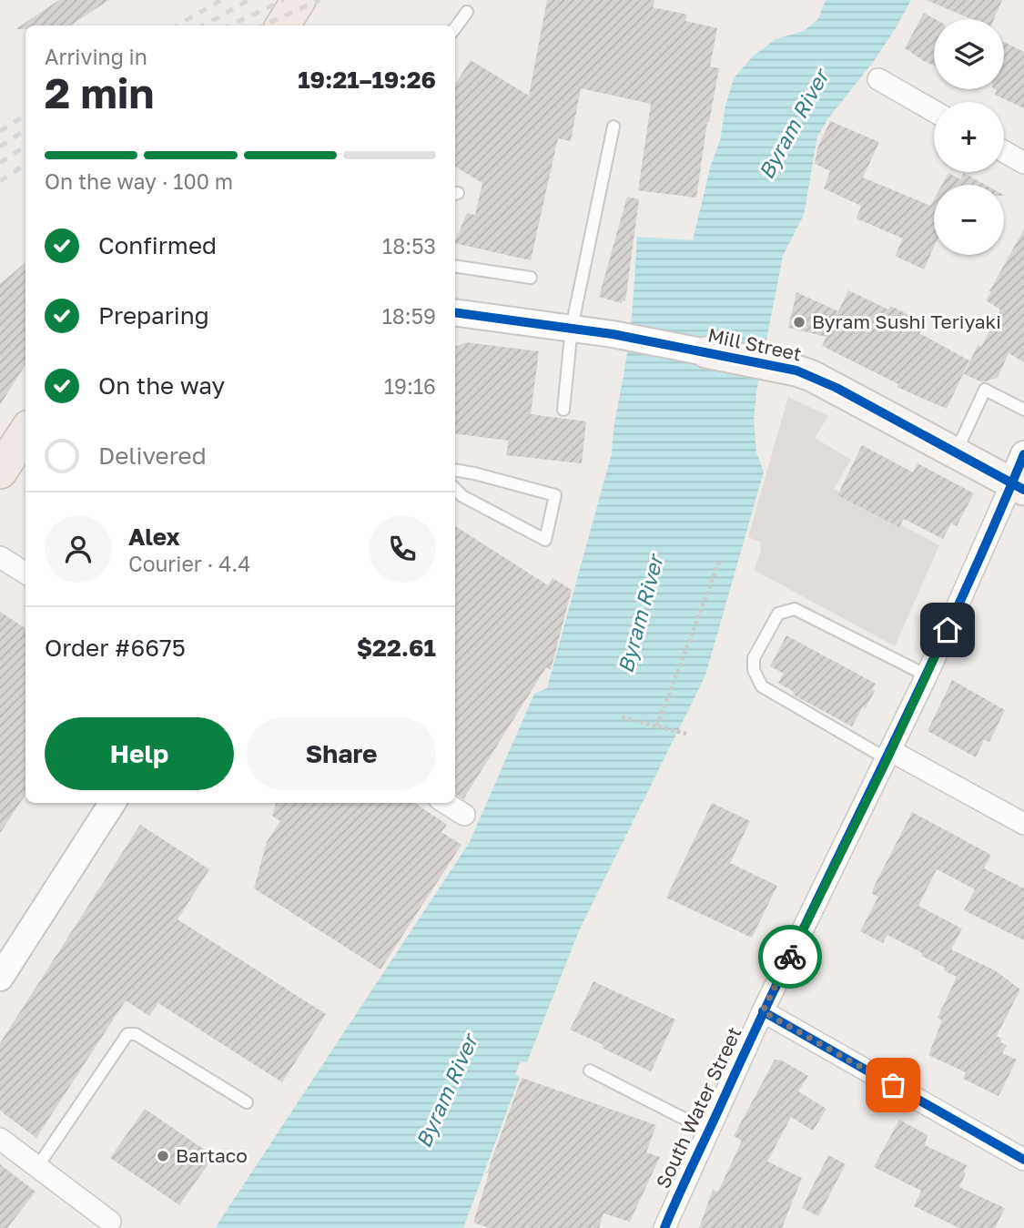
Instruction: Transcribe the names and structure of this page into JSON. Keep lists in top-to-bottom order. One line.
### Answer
{"streets":{"main road":["Mill Street"],"street":["South Water Street"]},"crossings":[["Mill Street","South Water Street"]],"water":["Byram River"],"places":["Byram Sushi Teriyaki","Bartaco"],"page":{"map_buttons":["+","−"],"heading":["2 min","Arriving in","19:21–19:26"],"panel":["Alex","Courier · 4.4","Order #6675","$22.61"],"bar":"On the way · 100 m","list":[["Confirmed","18:53"],["Preparing","18:59"],["On the way","19:16"],"Delivered"],"buttons":["Help","Share"]}}
